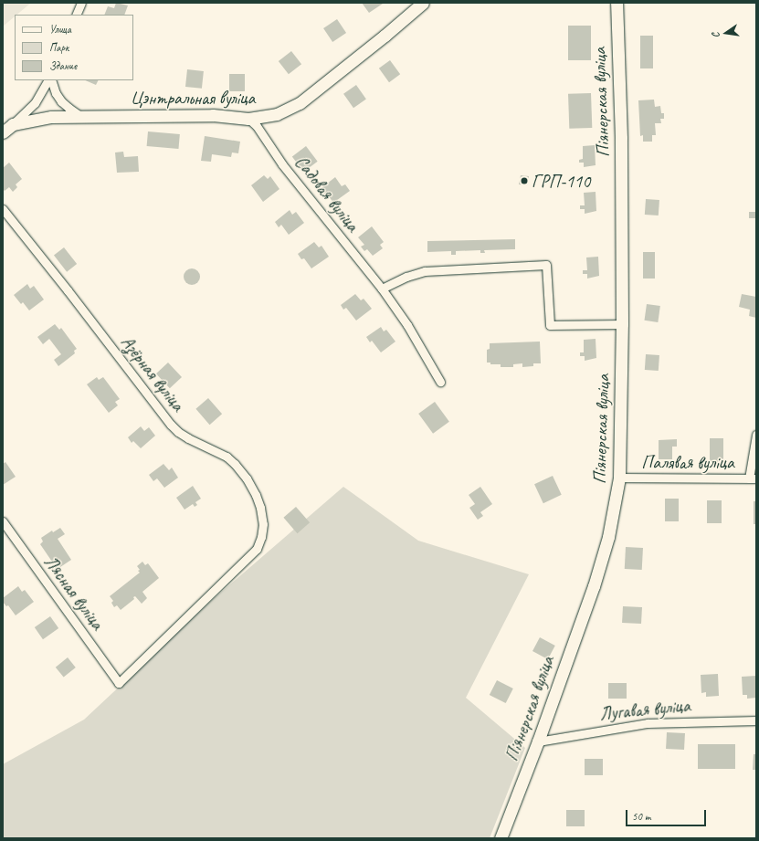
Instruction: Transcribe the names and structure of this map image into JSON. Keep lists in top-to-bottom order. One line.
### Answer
{"streets":{"street":["Цэнтральная вуліца","Піянерская вуліца","Садовая вуліца","Азёрная вуліца","Палявая вуліца","Лясная вуліца","Лугавая вуліца"]},"crossings":[["Цэнтральная вуліца","Садовая вуліца"],["Піянерская вуліца","Палявая вуліца"],["Піянерская вуліца","Лугавая вуліца"],["Азёрная вуліца","Лясная вуліца"]],"places":["ГРП-110"],"legend":["Улица","Парк","Здание"],"scale_bar":"50 m","north":"left"}
